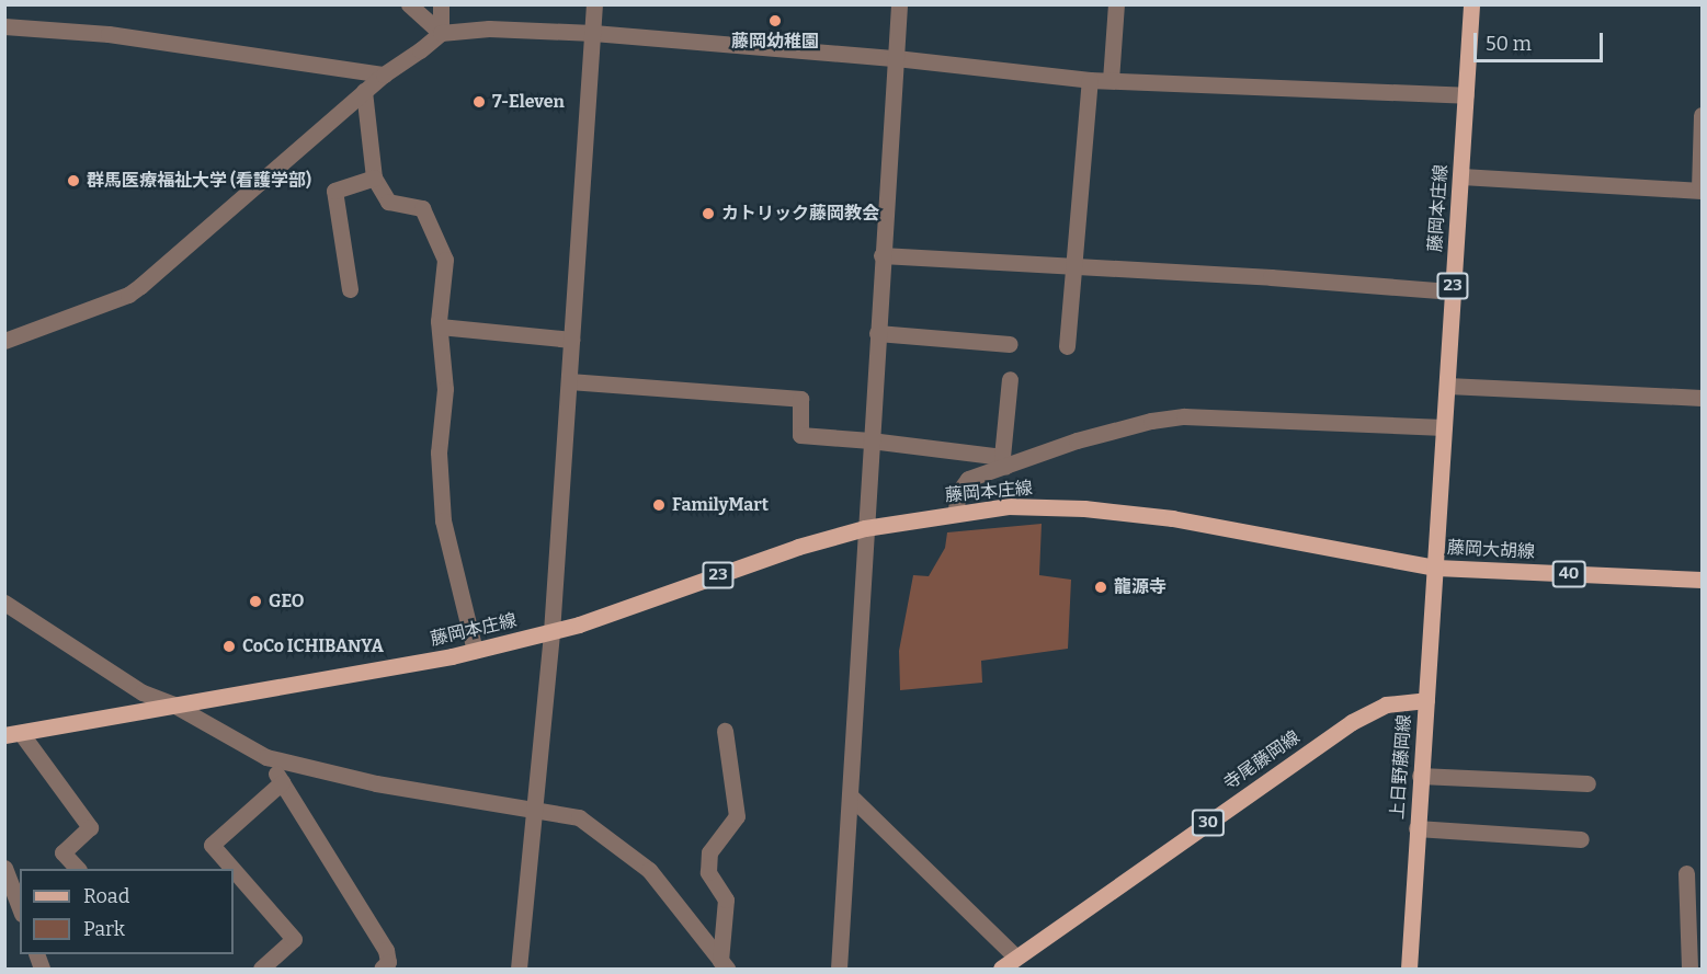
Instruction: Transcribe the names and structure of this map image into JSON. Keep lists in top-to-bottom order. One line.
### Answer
{"streets":{"main road":["藤岡本庄線","23","藤岡大胡線","40","寺尾藤岡線","上日野藤岡線","30"]},"crossings":[["藤岡本庄線","藤岡大胡線"],["藤岡本庄線","上日野藤岡線"],["藤岡大胡線","上日野藤岡線"],["寺尾藤岡線","上日野藤岡線"]],"places":["藤岡幼稚園","7-Eleven","群馬医療福祉大学 (看護学部)","カトリック藤岡教会","FamilyMart","龍源寺","GEO","CoCo ICHIBANYA"],"legend":["Road","Park"],"scale_bar":"50 m"}
